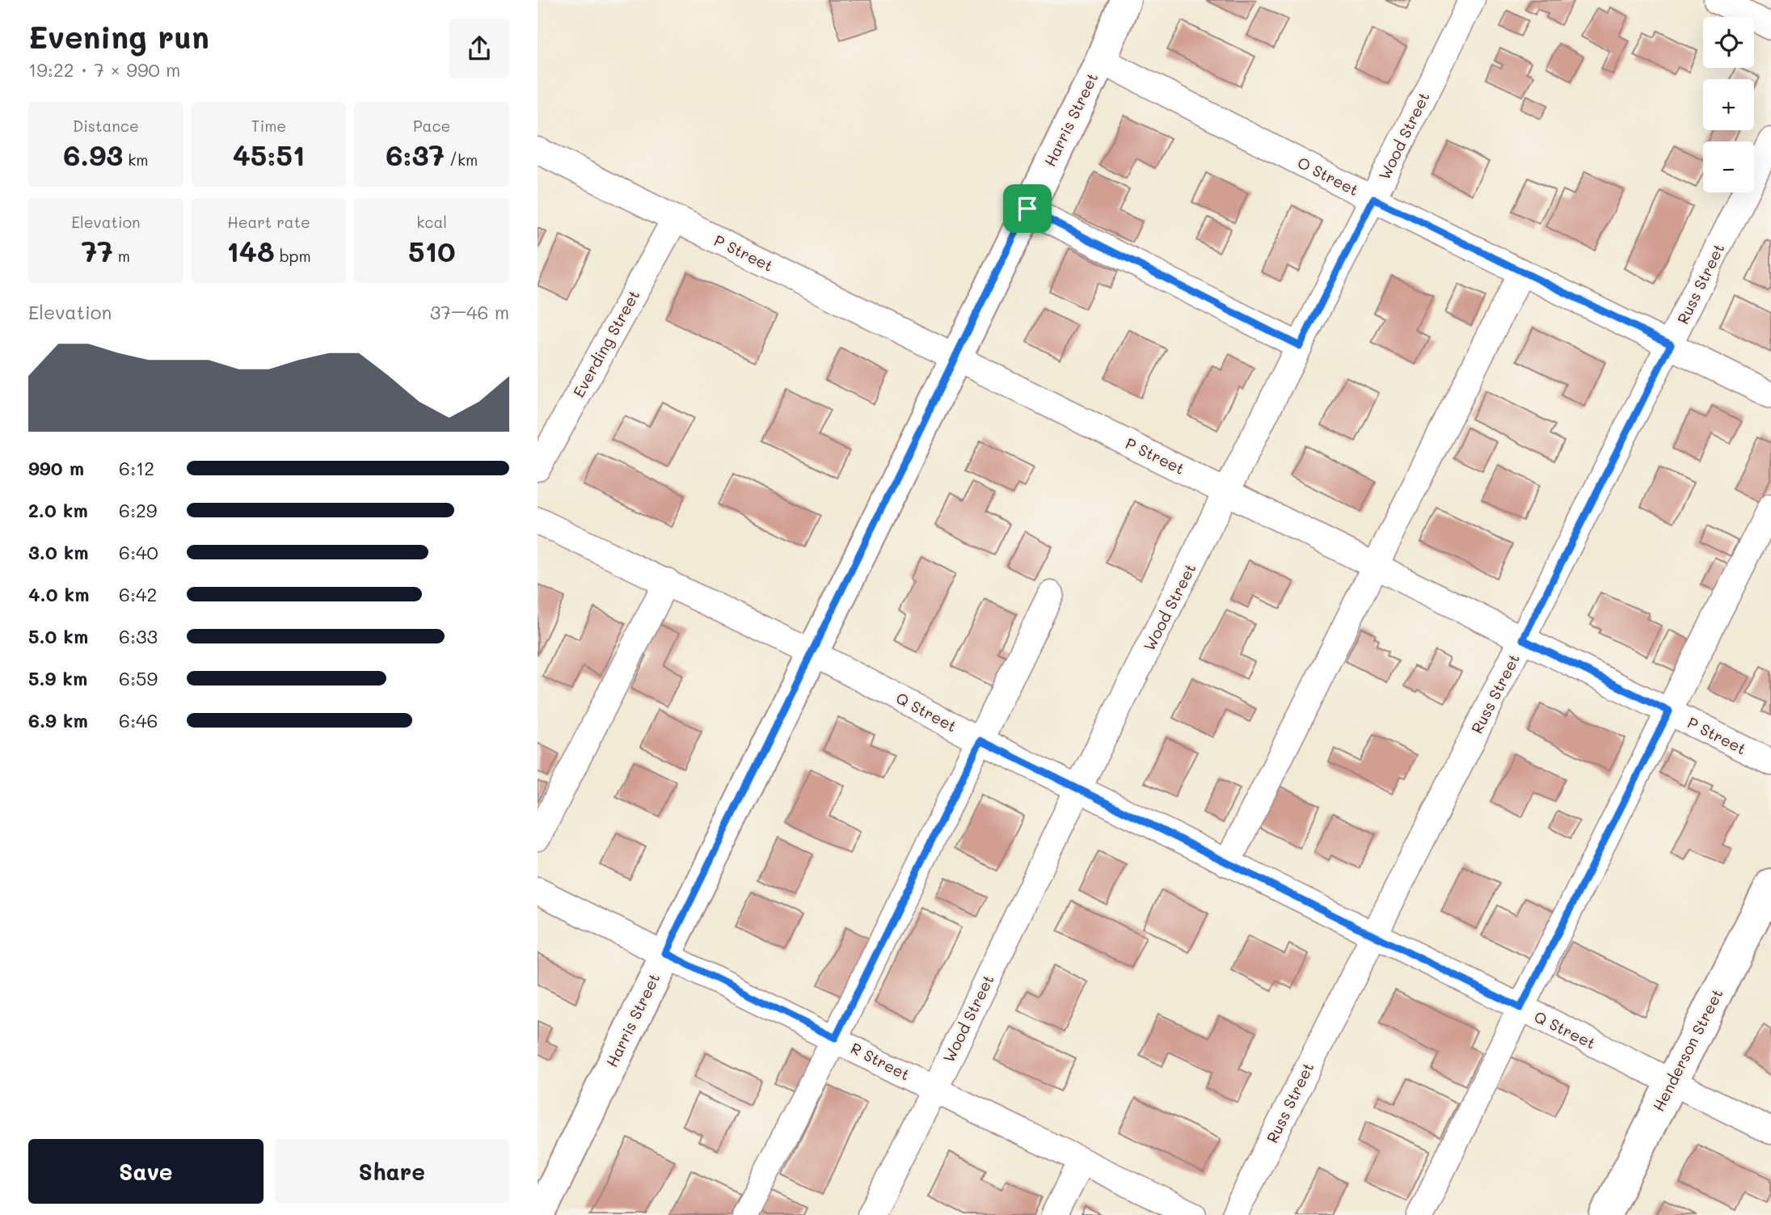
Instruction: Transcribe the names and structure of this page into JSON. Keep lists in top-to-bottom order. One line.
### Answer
{"streets":{"main road":["Harris Street","Henderson Street"],"street":["Wood Street","O Street","P Street","Russ Street","Everding Street","Q Street","R Street"]},"crossings":[["Harris Street","O Street"],["Harris Street","P Street"],["Harris Street","Q Street"],["Harris Street","R Street"],["Wood Street","O Street"],["Wood Street","P Street"],["Wood Street","Q Street"],["Wood Street","R Street"],["O Street","Russ Street"],["P Street","Russ Street"],["P Street","Everding Street"],["Russ Street","Q Street"],["Q Street","Henderson Street"]],"page":{"heading":["Evening run","19:22 · 7 × 990 m"],"map_buttons":["+","−"],"stats":[["Distance","6.93 km"],["Time","45:51"],["Pace","6:37 /km"],["Elevation","77 m"],["Heart rate","148 bpm"],["kcal","510"]],"chart":["Elevation","37–46 m"],"list":[{"name":"990 m","note":"6:12"},{"name":"2.0 km","note":"6:29"},{"name":"3.0 km","note":"6:40"},{"name":"4.0 km","note":"6:42"},{"name":"5.0 km","note":"6:33"},{"name":"5.9 km","note":"6:59"},{"name":"6.9 km","note":"6:46"}],"buttons":["Save","Share"]}}
